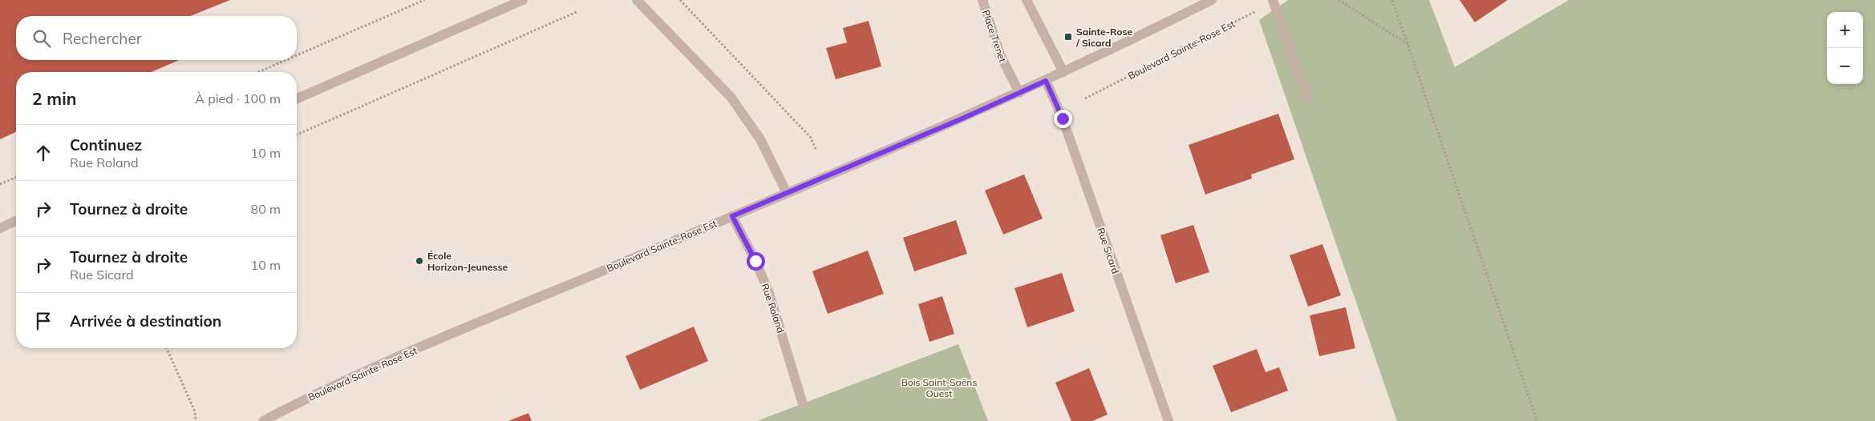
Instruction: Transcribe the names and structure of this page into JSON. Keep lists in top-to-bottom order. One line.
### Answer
{"streets":{"street":["Place Trenet","Boulevard Sainte-Rose Est","Rue Sicard","Rue Roland"]},"crossings":[["Place Trenet","Boulevard Sainte-Rose Est"],["Boulevard Sainte-Rose Est","Rue Sicard"],["Boulevard Sainte-Rose Est","Rue Roland"]],"parks":["Bois Saint-Saëns Ouest"],"places":{"transit":["Sainte-Rose / Sicard"],"other":["École Horizon-Jeunesse"]},"page":{"map_buttons":["+","−"],"search":"Rechercher","heading":["2 min","À pied · 100 m"],"list":[["Continuez","Rue Roland","10 m"],["Tournez à droite","80 m"],["Tournez à droite","Rue Sicard","10 m"],"Arrivée à destination"]}}
